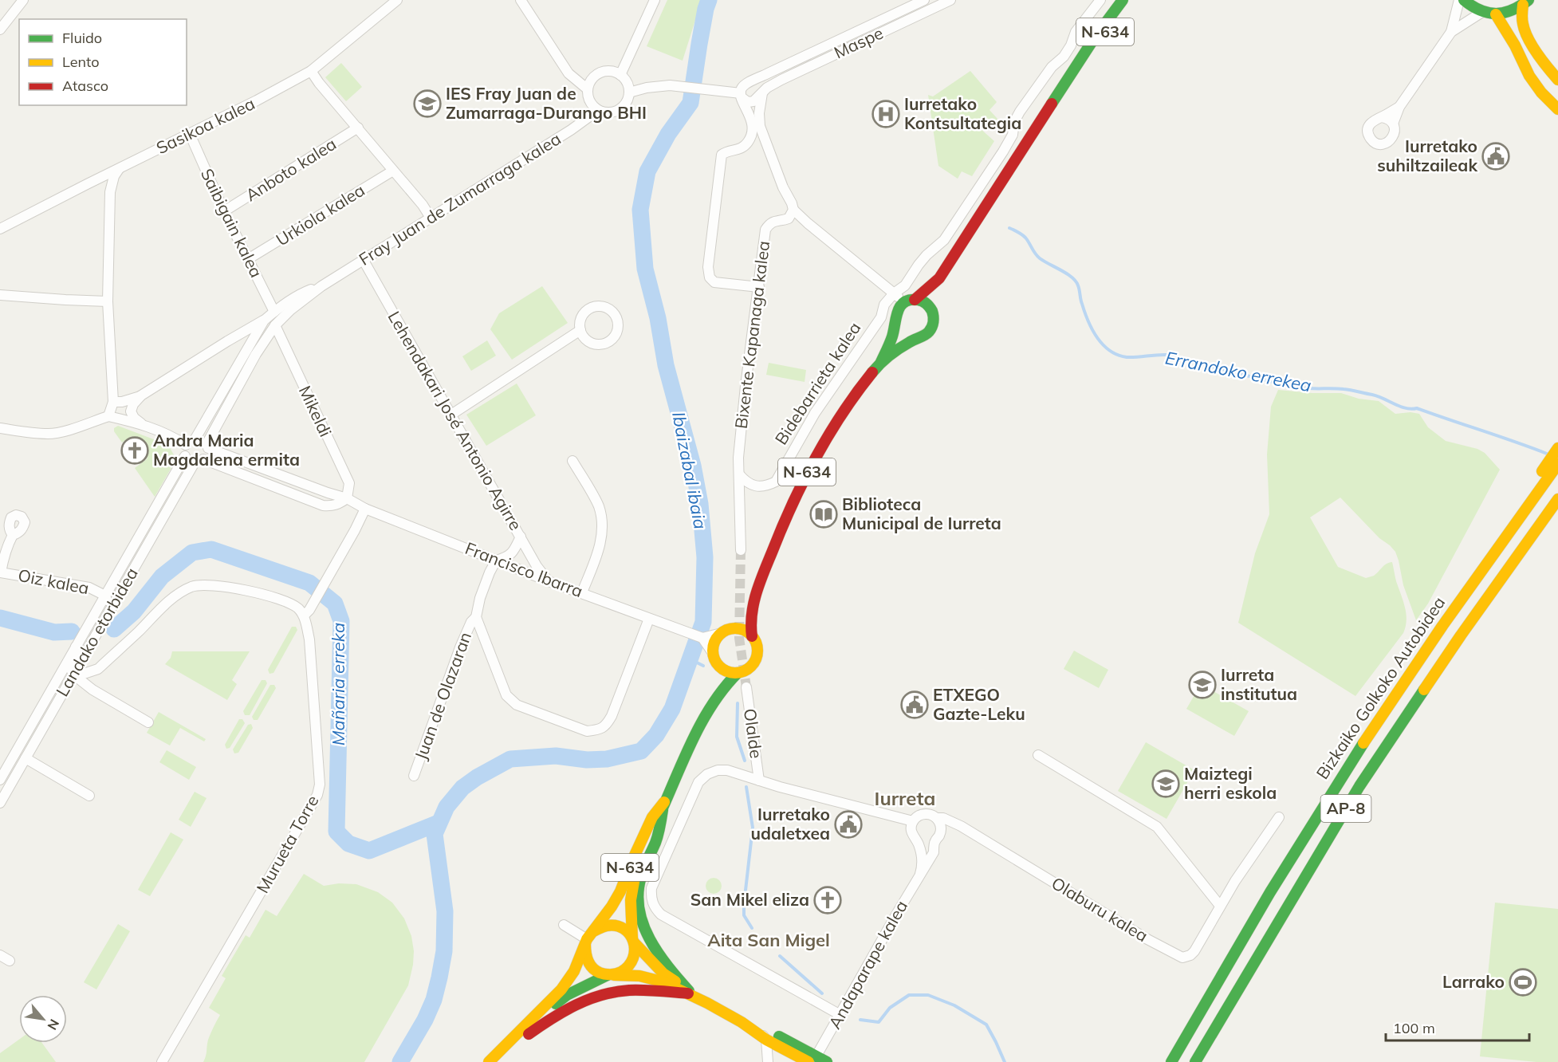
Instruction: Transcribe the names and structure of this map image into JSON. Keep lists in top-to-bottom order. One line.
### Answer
{"streets":{"main road":["N-634","Bizkaiko Golkoko Autobidea","AP-8"],"street":["Maspe","Sasikoa kalea","Anboto kalea","Fray Juan de Zumarraga kalea","Urkiola kalea","Saibigain kalea","Bixente Kapanaga kalea","Bidebarrieta kalea","Mikeldi","Lehendakari José Antonio Agirre","Francisco Ibarra","Oiz kalea","Landako etorbidea","Juan de Olazaran","Olalde","Murueta Torre","Olaburu kalea","Andaparape kalea"]},"crossings":[["Sasikoa kalea","Saibigain kalea"],["Anboto kalea","Saibigain kalea"],["Fray Juan de Zumarraga kalea","Lehendakari José Antonio Agirre"],["Urkiola kalea","Saibigain kalea"],["Bixente Kapanaga kalea","Bidebarrieta kalea"],["Mikeldi","Francisco Ibarra"],["Lehendakari José Antonio Agirre","Francisco Ibarra"],["Francisco Ibarra","Landako etorbidea"],["Francisco Ibarra","Juan de Olazaran"],["Oiz kalea","Landako etorbidea"]],"districts":["Iurreta","Aita San Migel"],"water":["Errandoko errekea","Ibaizabal ibaia","Mañaria erreka"],"places":{"school or university":["IES Fray Juan de Zumarraga-Durango BHI","Iurreta institutua","Maiztegi herri eskola"],"hospital":["Iurretako Kontsultategia"],"public building":["Iurretako suhiltzaileak","ETXEGO Gazte-Leku","Iurretako udaletxea"],"church":["Andra Maria Magdalena ermita","San Mikel eliza"],"library":["Biblioteca Municipal de Iurreta"],"sports":["Larrako"]},"legend":["Fluido","Lento","Atasco"],"scale_bar":"100 m","north":"bottom right"}
